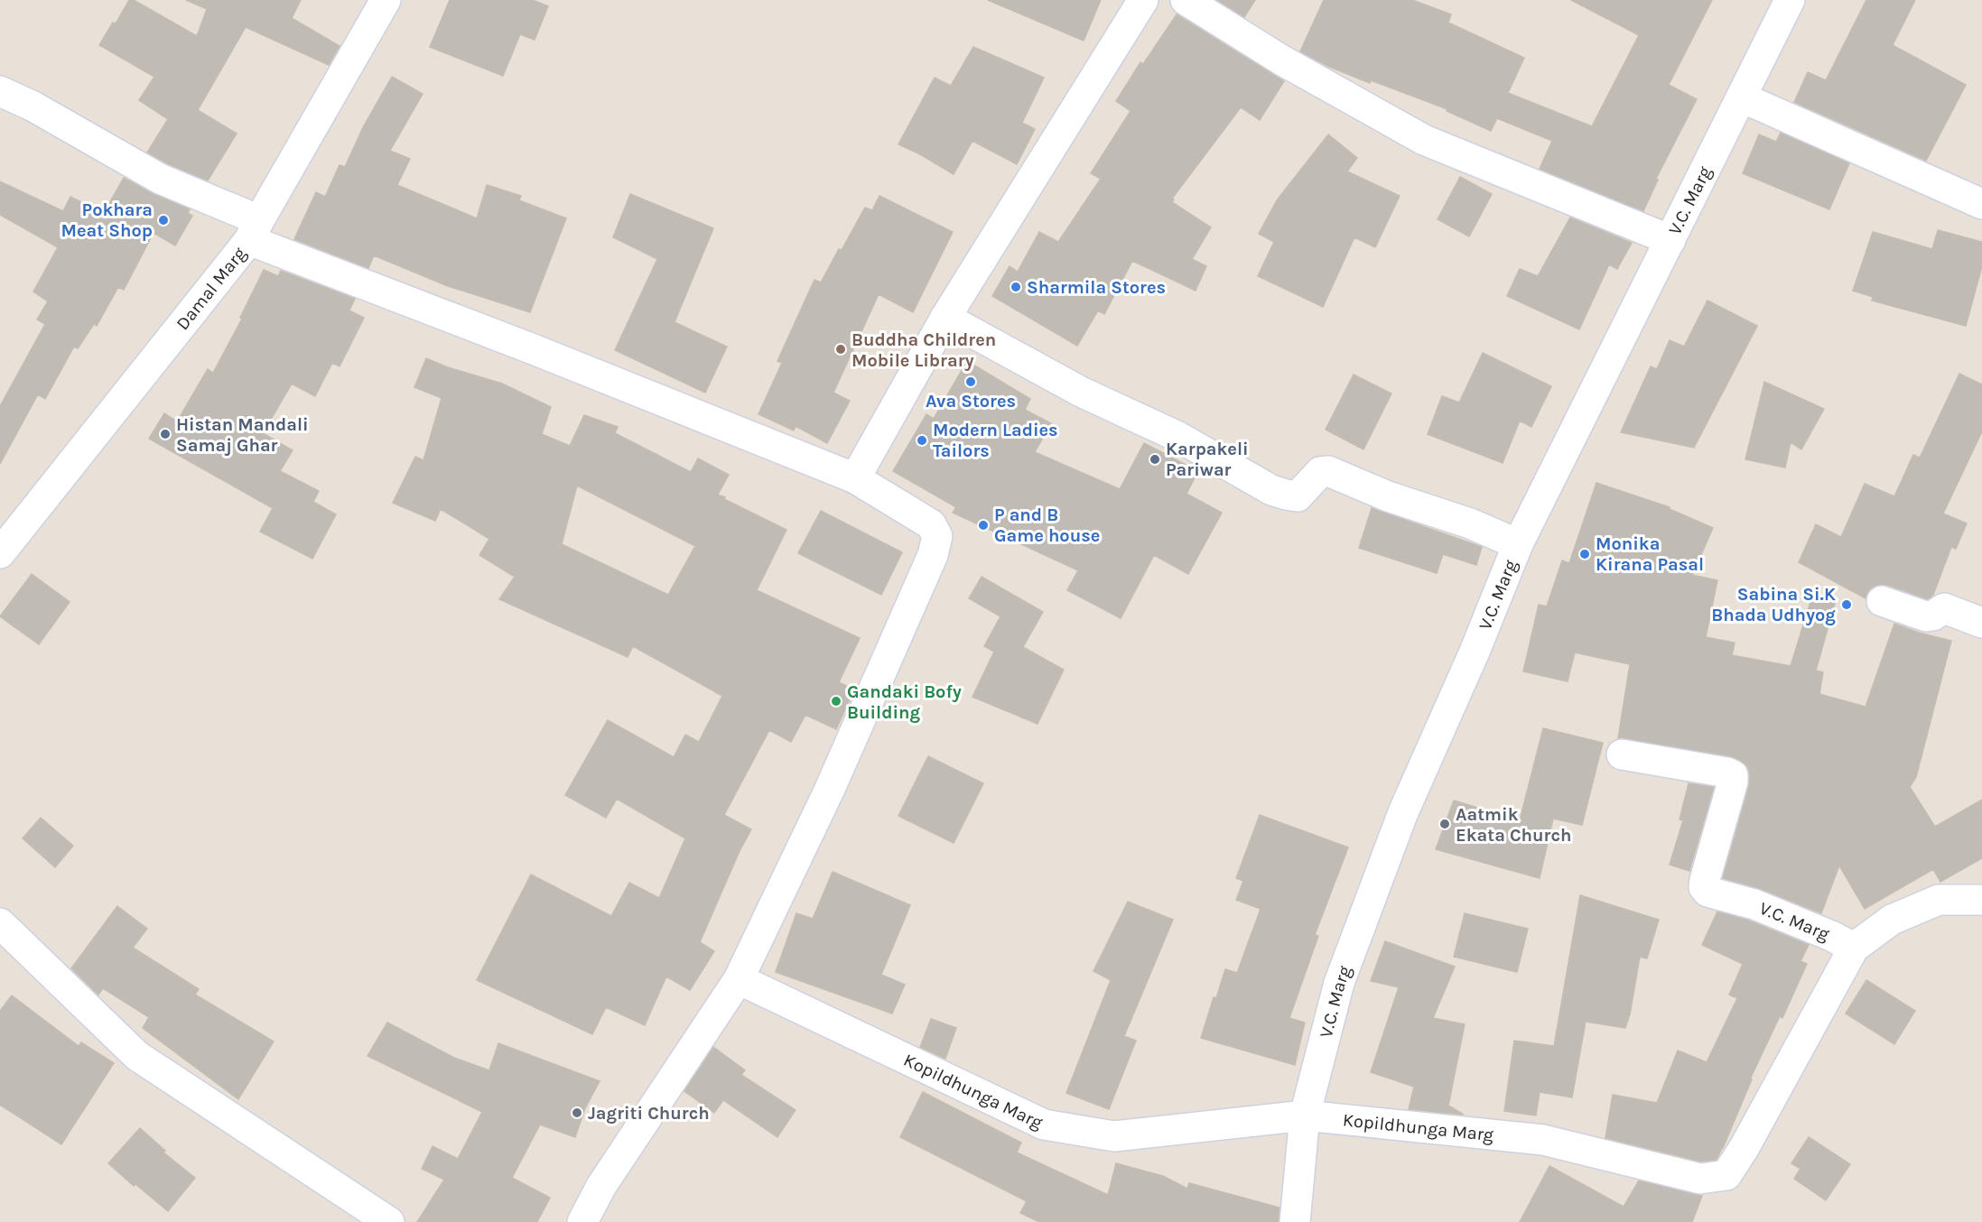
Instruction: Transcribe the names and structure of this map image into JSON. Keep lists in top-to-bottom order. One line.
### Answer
{"streets":{"street":["V.C. Marg","Damal Marg","Kopildhunga Marg"]},"crossings":[["V.C. Marg","Kopildhunga Marg"]],"places":["Pokhara Meat Shop","Sharmila Stores","Buddha Children Mobile Library","Ava Stores","Histan Mandali Samaj Ghar","Modern Ladies Tailors","Karpakeli Pariwar","P and B Game house","Monika Kirana Pasal","Sabina Si.K Bhada Udhyog","Gandaki Bofy Building","Aatmik Ekata Church","Jagriti Church"]}
